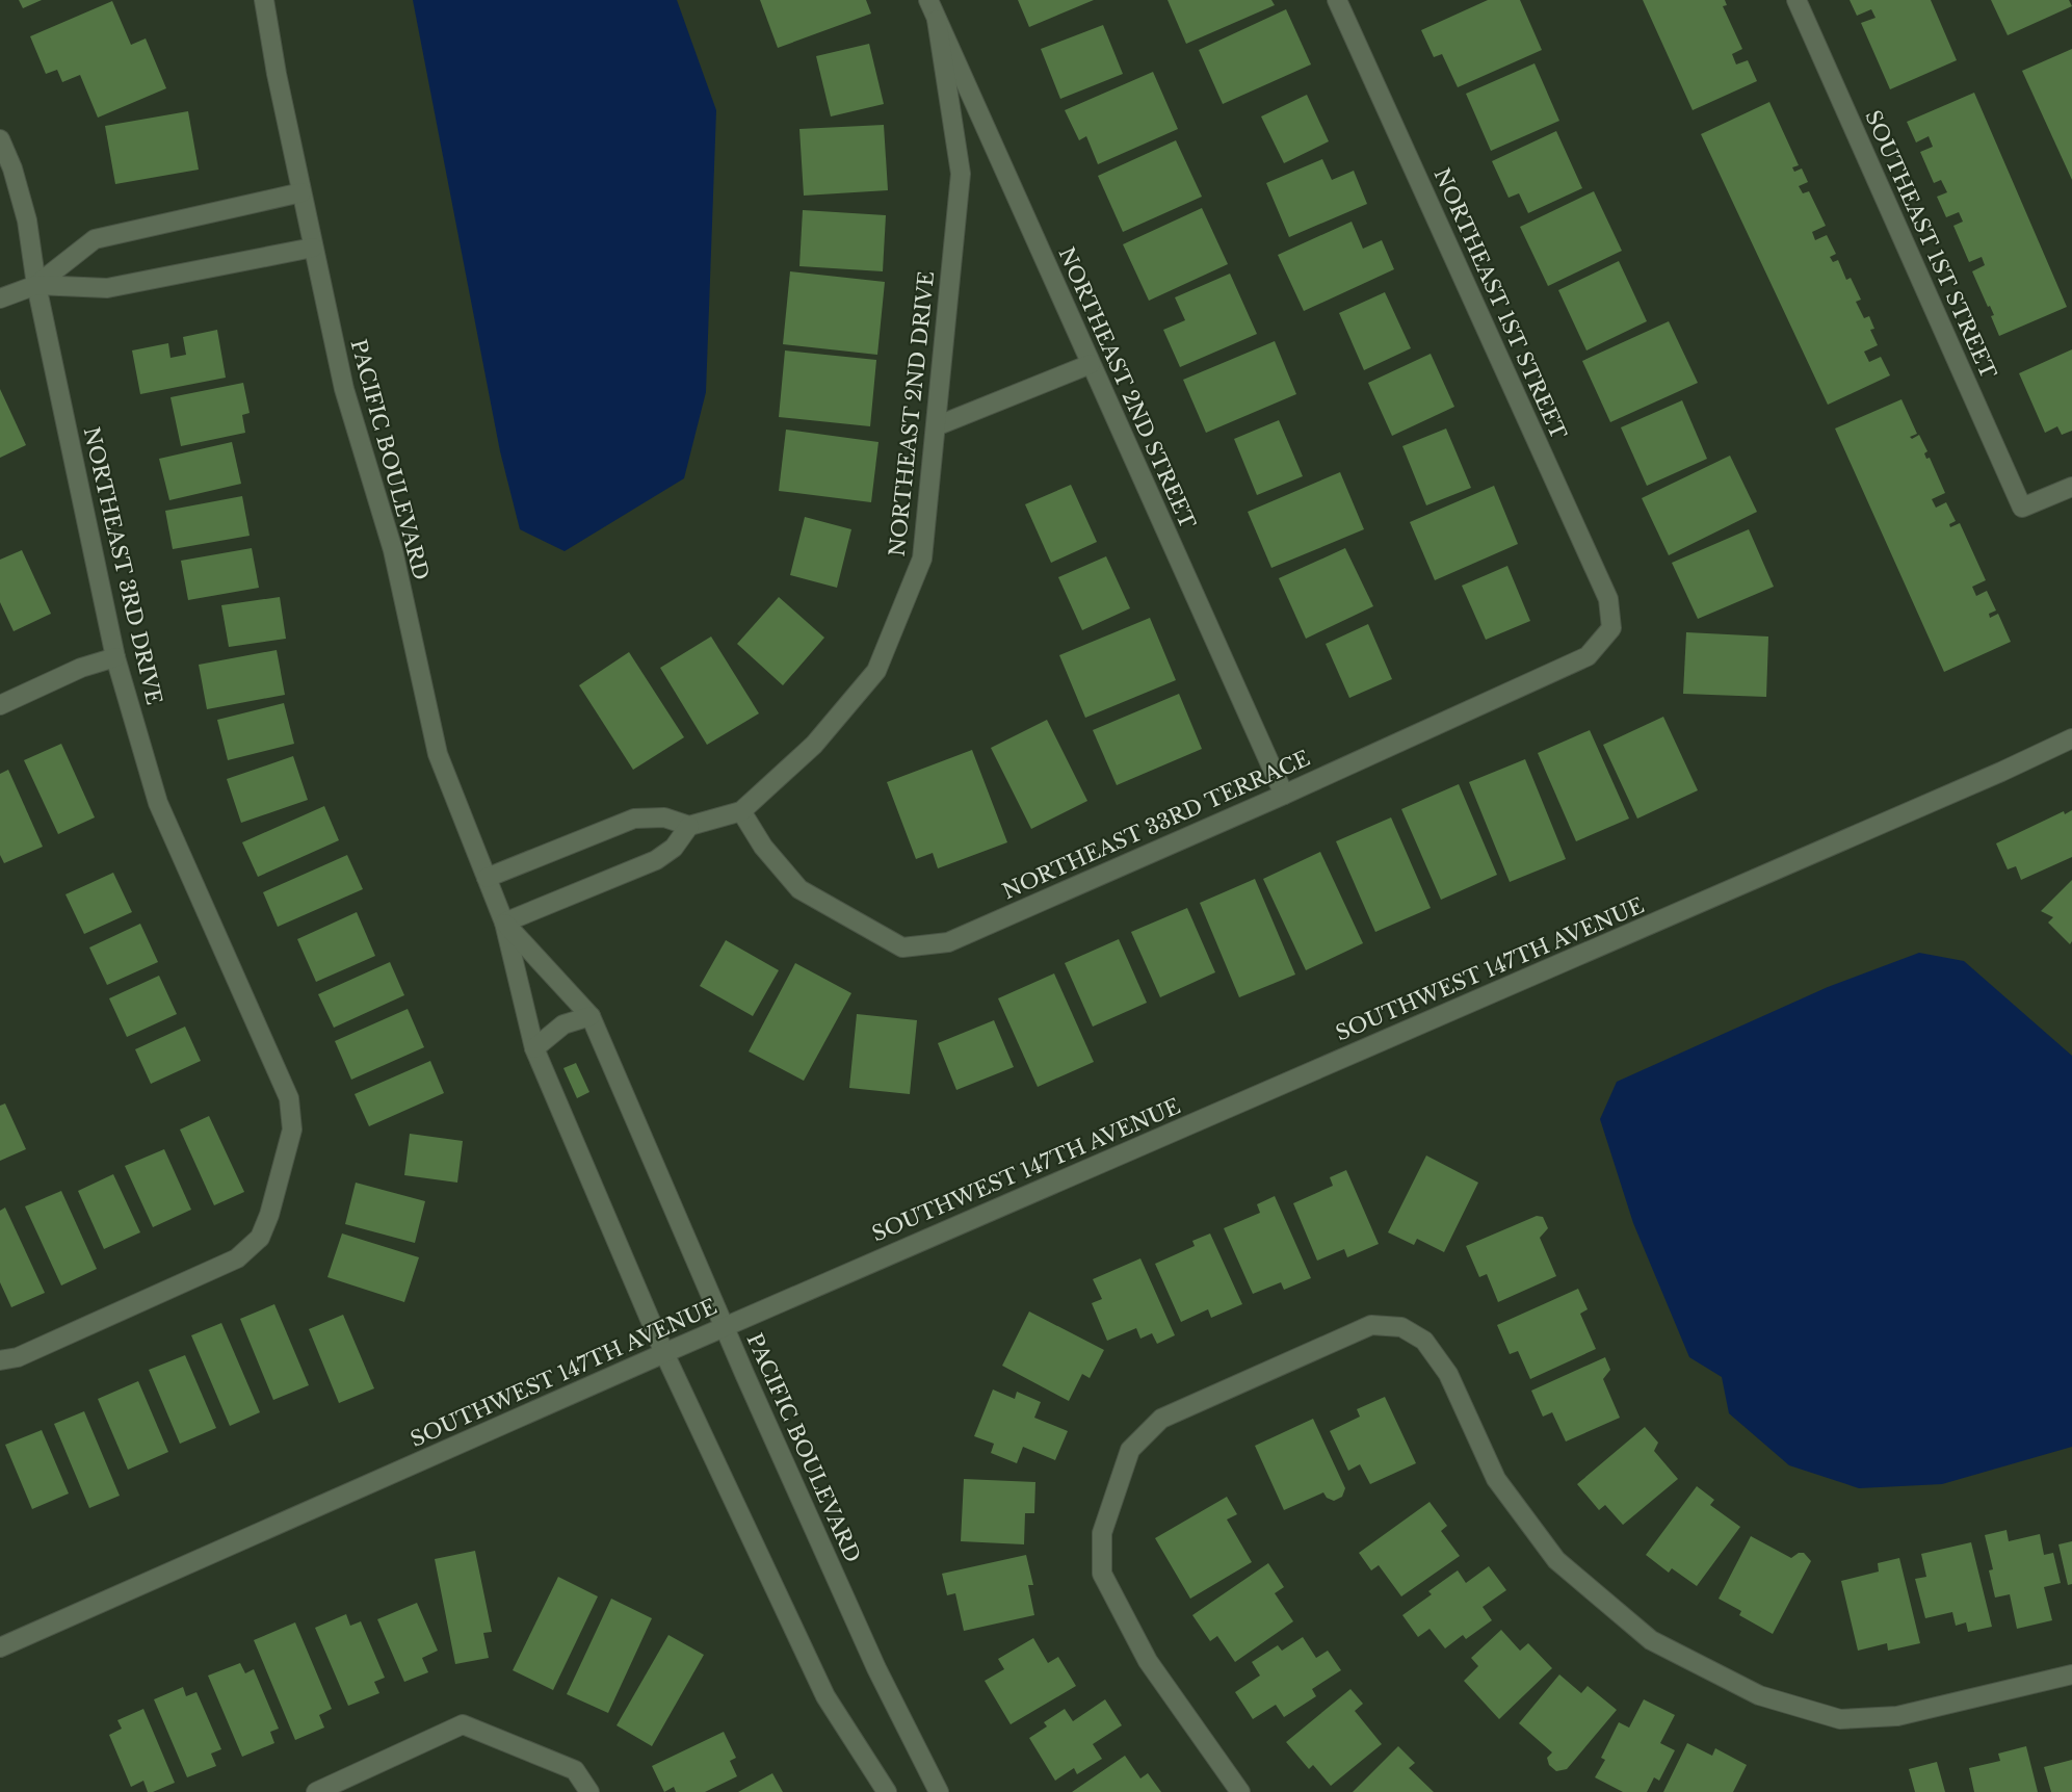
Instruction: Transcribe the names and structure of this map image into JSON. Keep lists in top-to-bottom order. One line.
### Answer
{"streets":{"street":["SOUTHEAST 1ST STREET","NORTHEAST 1ST STREET","NORTHEAST 2ND STREET","NORTHEAST 2ND DRIVE","PACIFIC BOULEVARD","NORTHEAST 3RD DRIVE","NORTHEAST 33RD TERRACE","SOUTHWEST 147TH AVENUE"]},"crossings":[["NORTHEAST 1ST STREET","NORTHEAST 33RD TERRACE"],["NORTHEAST 2ND STREET","NORTHEAST 2ND DRIVE"],["NORTHEAST 2ND STREET","NORTHEAST 33RD TERRACE"],["NORTHEAST 2ND DRIVE","NORTHEAST 33RD TERRACE"],["PACIFIC BOULEVARD","SOUTHWEST 147TH AVENUE"]]}
